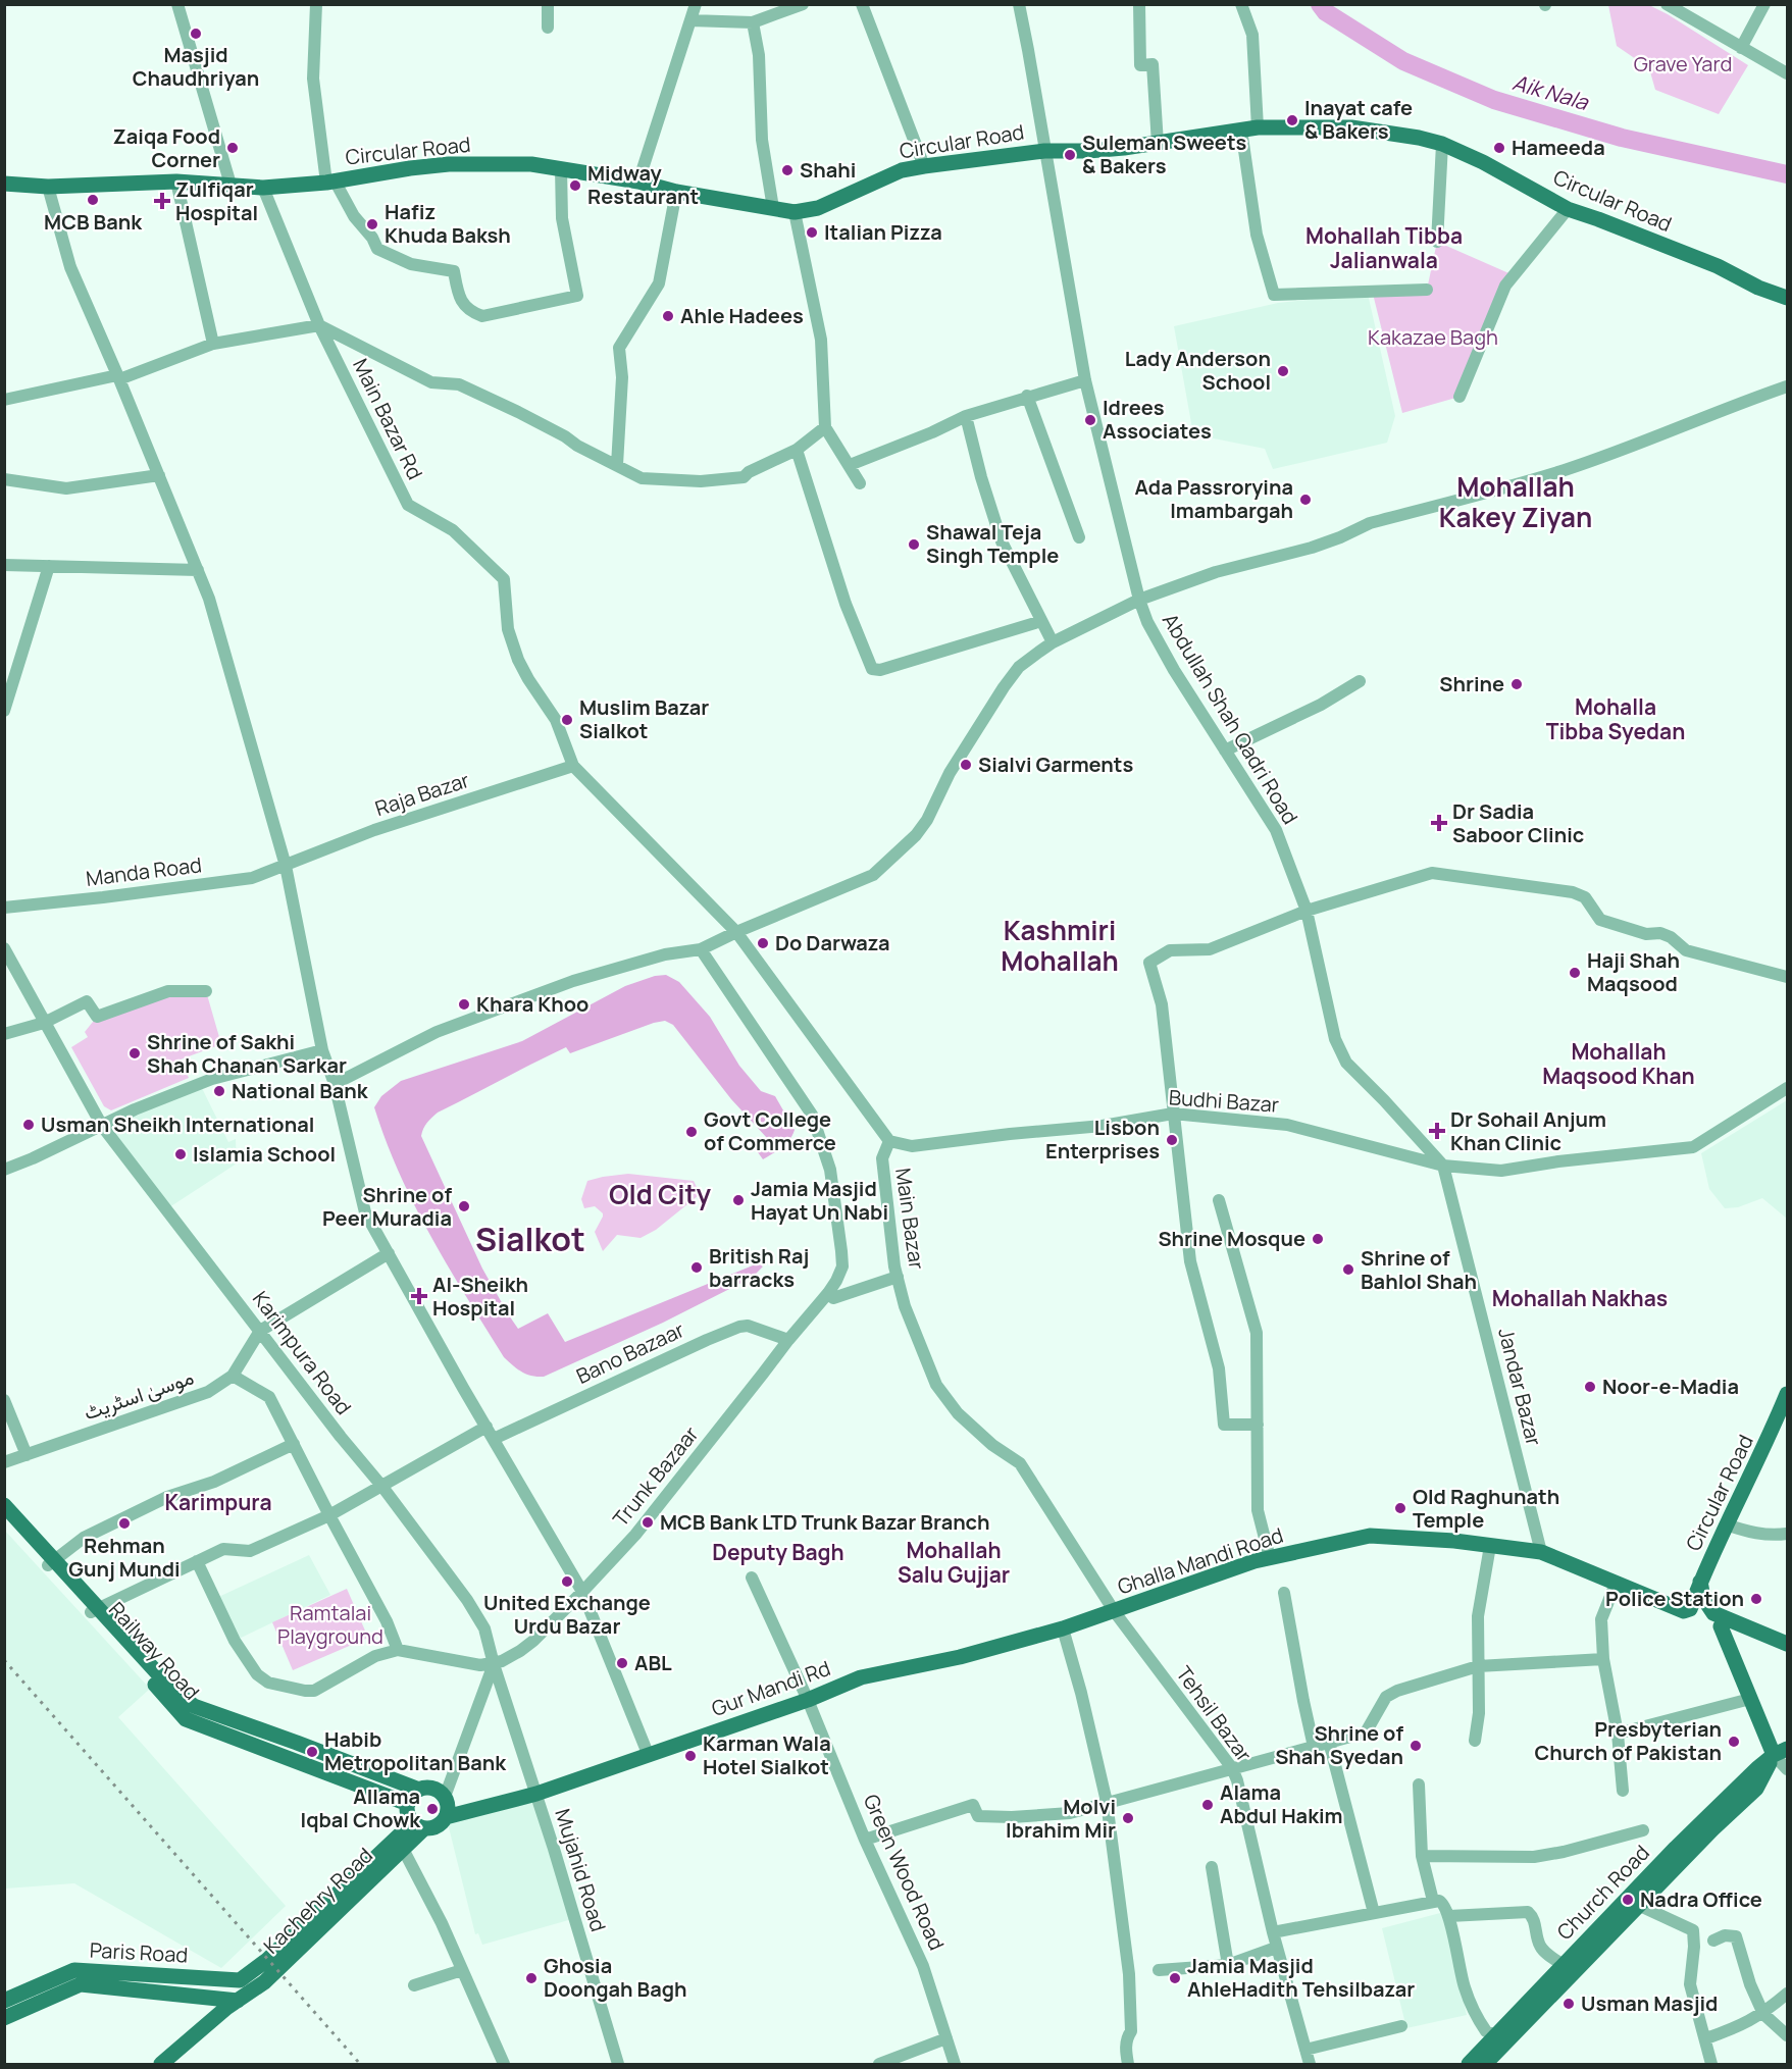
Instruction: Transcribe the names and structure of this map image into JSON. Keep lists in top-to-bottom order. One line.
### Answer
{"streets":{"main road":["Circular Road","Ghalla Mandi Road","Railway Road","Gur Mandi Rd","Church Road","Kachehry Road","Paris Road"],"street":["Main Bazar Rd","Abdullah Shah Qadri Road","Raja Bazar","Manda Road","Budhi Bazar","Main Bazar","Karimpura Road","Bano Bazaar","Jandar Bazar","موسیٰ اسٹریٹ","Trunk Bazaar","Tehsil Bazar","Mujahid Road","Green Wood Road"]},"crossings":[["Circular Road","Main Bazar Rd"],["Circular Road","Abdullah Shah Qadri Road"],["Circular Road","Ghalla Mandi Road"],["Main Bazar Rd","Raja Bazar"],["Main Bazar Rd","Main Bazar"],["Abdullah Shah Qadri Road","Jandar Bazar"],["Raja Bazar","Manda Road"],["Raja Bazar","Main Bazar"],["Budhi Bazar","Main Bazar"],["Budhi Bazar","Jandar Bazar"],["Main Bazar","Ghalla Mandi Road"],["Main Bazar","Gur Mandi Rd"],["Main Bazar","Tehsil Bazar"],["Karimpura Road","موسیٰ اسٹریٹ"],["Karimpura Road","Trunk Bazaar"],["Karimpura Road","Gur Mandi Rd"],["Karimpura Road","Mujahid Road"],["Bano Bazaar","Trunk Bazaar"],["Jandar Bazar","Ghalla Mandi Road"],["Ghalla Mandi Road","Gur Mandi Rd"],["Ghalla Mandi Road","Tehsil Bazar"],["Railway Road","Gur Mandi Rd"],["Railway Road","Kachehry Road"],["Gur Mandi Rd","Tehsil Bazar"],["Gur Mandi Rd","Mujahid Road"],["Gur Mandi Rd","Green Wood Road"],["Gur Mandi Rd","Kachehry Road"],["Kachehry Road","Paris Road"]],"districts":["Mohallah Tibba Jalianwala","Mohallah Kakey Ziyan","Mohalla Tibba Syedan","Kashmiri Mohallah","Mohallah Maqsood Khan","Old City","Sialkot","Mohallah Nakhas","Karimpura","Mohallah Salu Gujjar","Deputy Bagh"],"water":["Aik Nala"],"parks":["Grave Yard","Kakazae Bagh","Ramtalai Playground"],"places":{"other":["Masjid Chaudhriyan","Inayat cafe & Bakers","Zaiqa Food Corner","Hameeda","Suleman Sweets & Bakers","Shahi","Midway Restaurant","MCB Bank","Hafiz Khuda Baksh","Italian Pizza","Ahle Hadees","Lady Anderson School","Idrees Associates","Ada Passroryina Imambargah","Shawal Teja Singh Temple","Shrine","Muslim Bazar Sialkot","Sialvi Garments","Do Darwaza","Haji Shah Maqsood","Khara Khoo","Shrine of Sakhi Shah Chanan Sarkar","National Bank","Usman Sheikh International","Govt College of Commerce","Lisbon Enterprises","Islamia School","Jamia Masjid Hayat Un Nabi","Shrine of Peer Muradia","Shrine Mosque","British Raj barracks","Shrine of Bahlol Shah","Noor-e-Madia","Old Raghunath Temple","MCB Bank LTD Trunk Bazar Branch","Rehman Gunj Mundi","United Exchange Urdu Bazar","Police Station","ABL","Presbyterian Church of Pakistan","Shrine of Shah Syedan","Habib Metropolitan Bank","Karman Wala Hotel Sialkot","Alama Abdul Hakim","Allama Iqbal Chowk","Molvi Ibrahim Mir","Nadra Office","Ghosia Doongah Bagh","Jamia Masjid AhleHadith Tehsilbazar","Usman Masjid"],"health":["Zulfiqar Hospital","Dr Sadia Saboor Clinic","Dr Sohail Anjum Khan Clinic","Al-Sheikh Hospital"]}}
